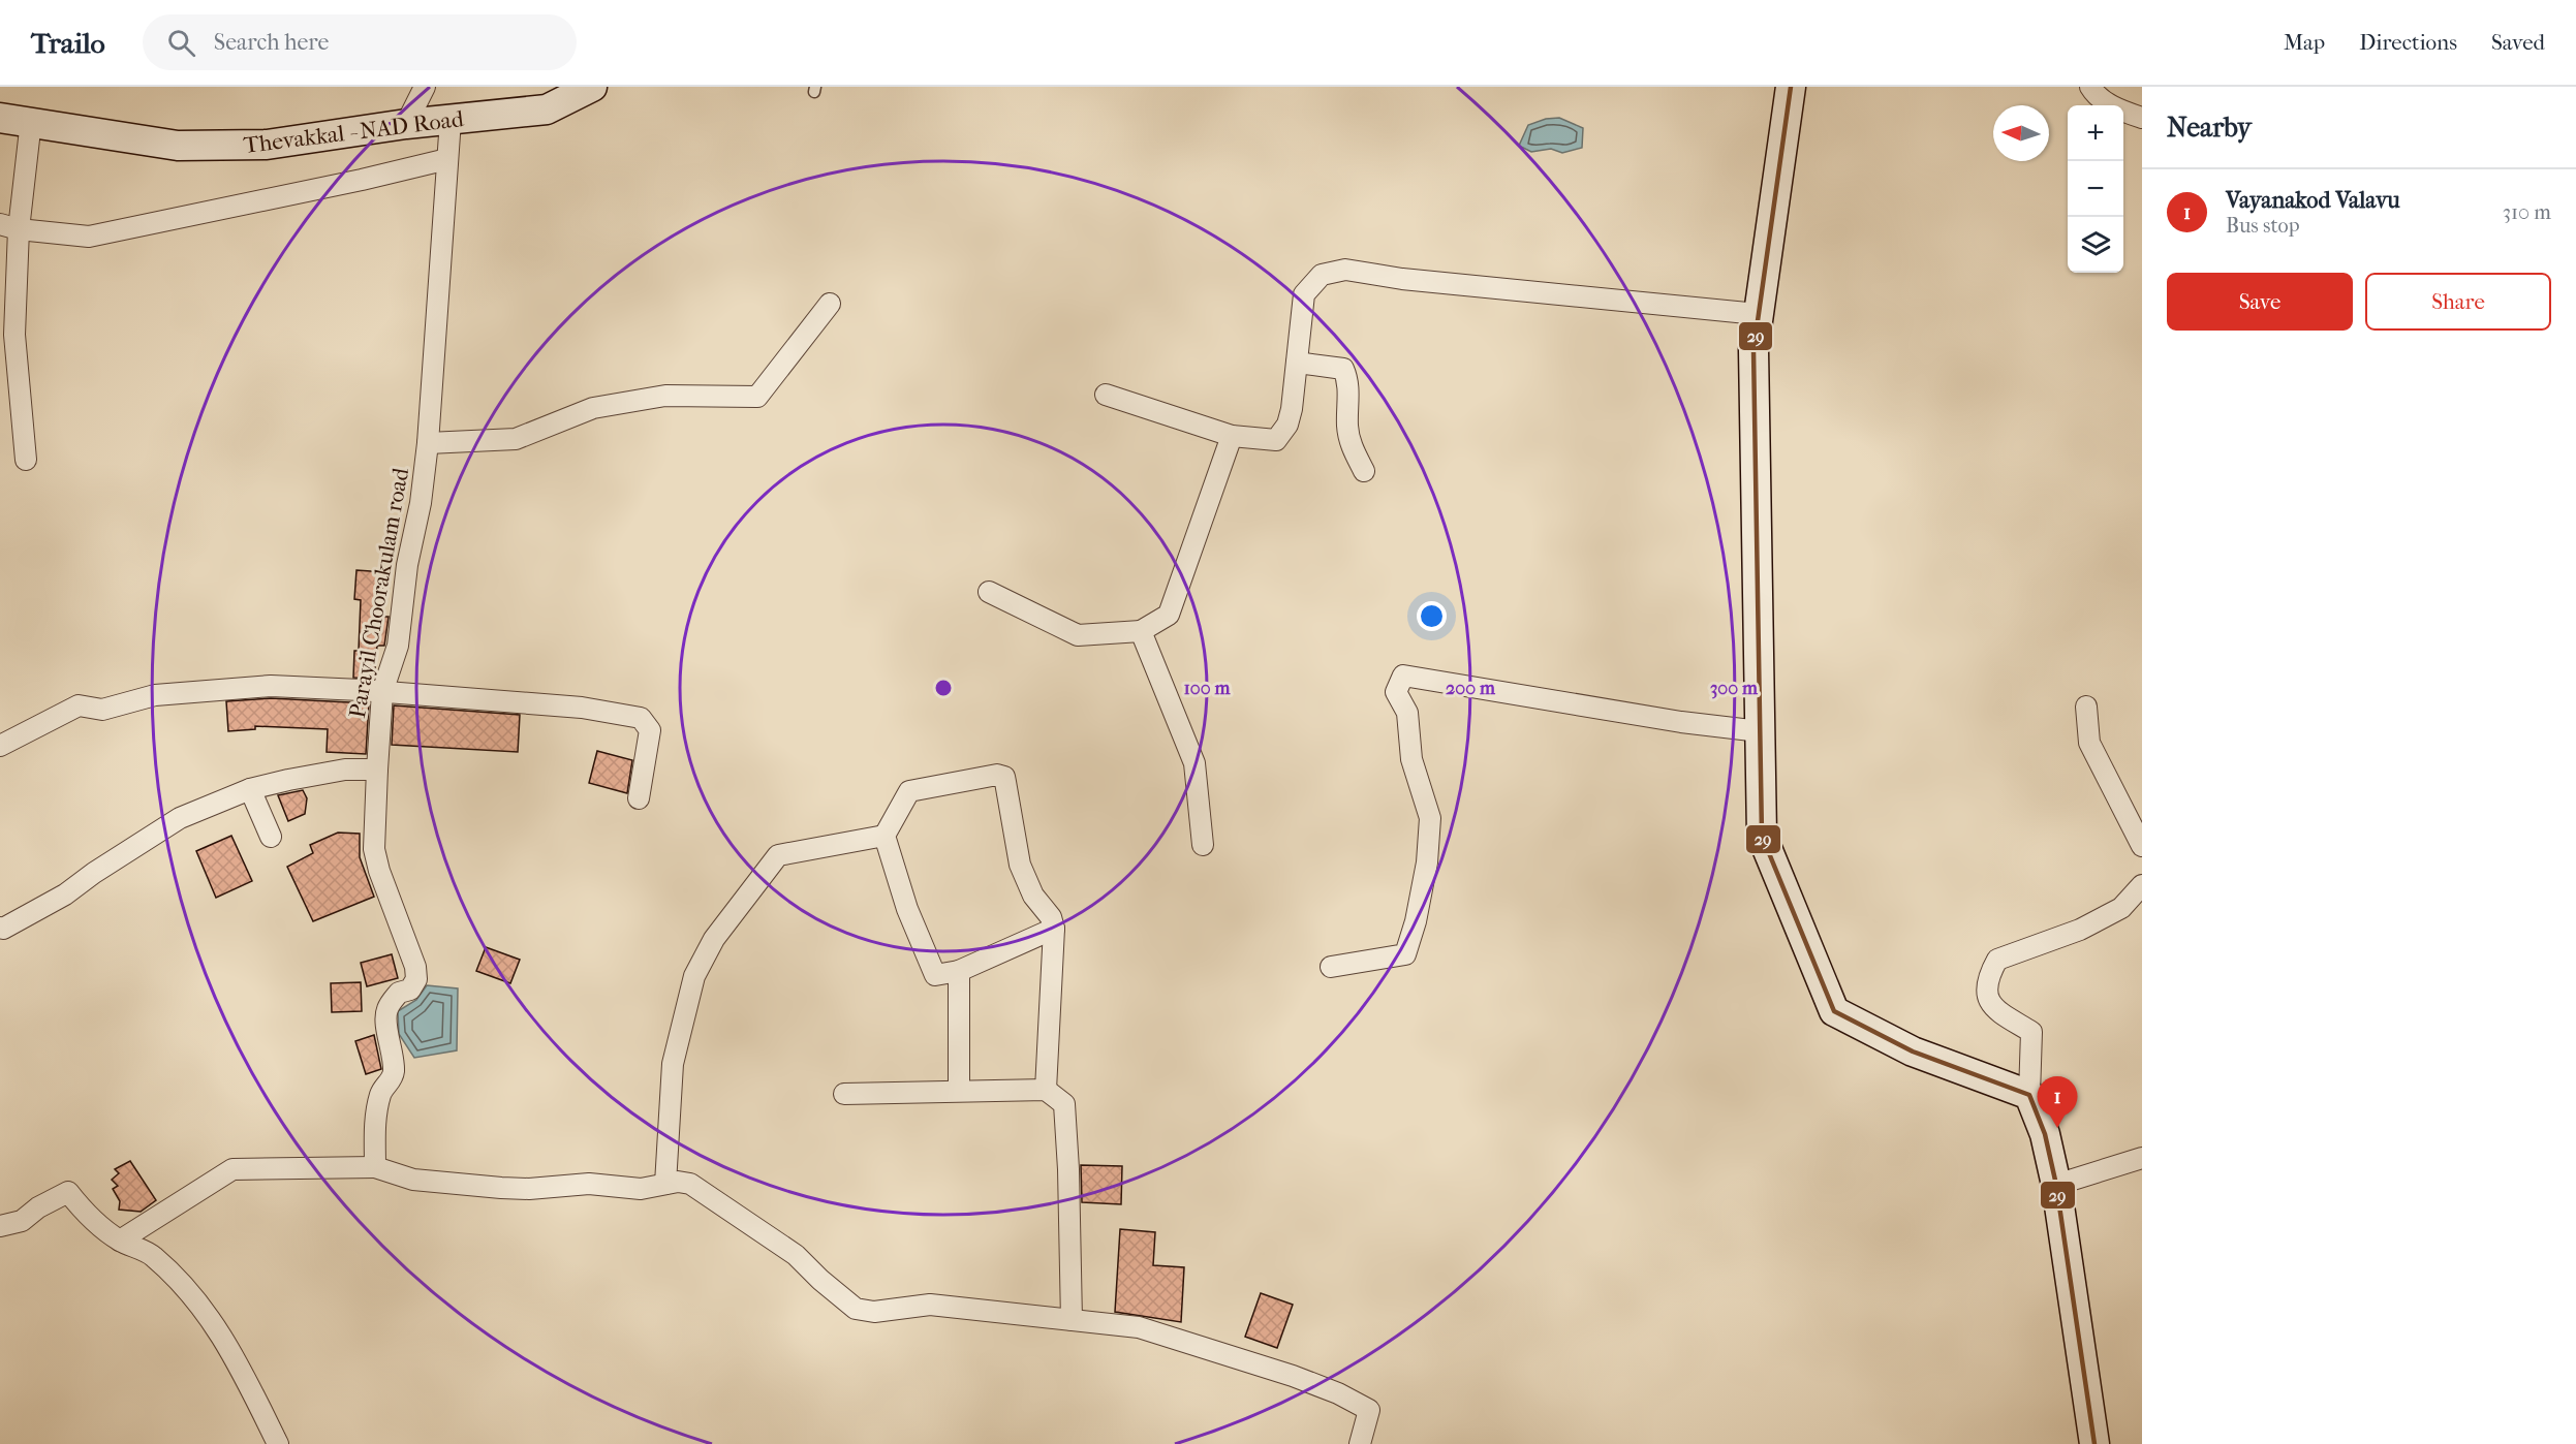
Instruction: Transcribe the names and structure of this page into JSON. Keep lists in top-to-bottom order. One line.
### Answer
{"streets":{"main road":["Thevakkal - NAD Road"],"street":["Parayil Choorakulam road"]},"crossings":[["Thevakkal - NAD Road","Parayil Choorakulam road"]],"lines":["transit line 29"],"north":"left","page":{"header":"Trailo","search":"Search here","nav":["Map","Directions","Saved"],"heading":"Nearby","map_buttons":["+","−"],"list":[{"mark":"1","name":"Vayanakod Valavu","note":"Bus stop","value":"310 m"}],"buttons":["Save","Share"],"pins":"1"},"rings":["100 m","200 m","300 m"]}
